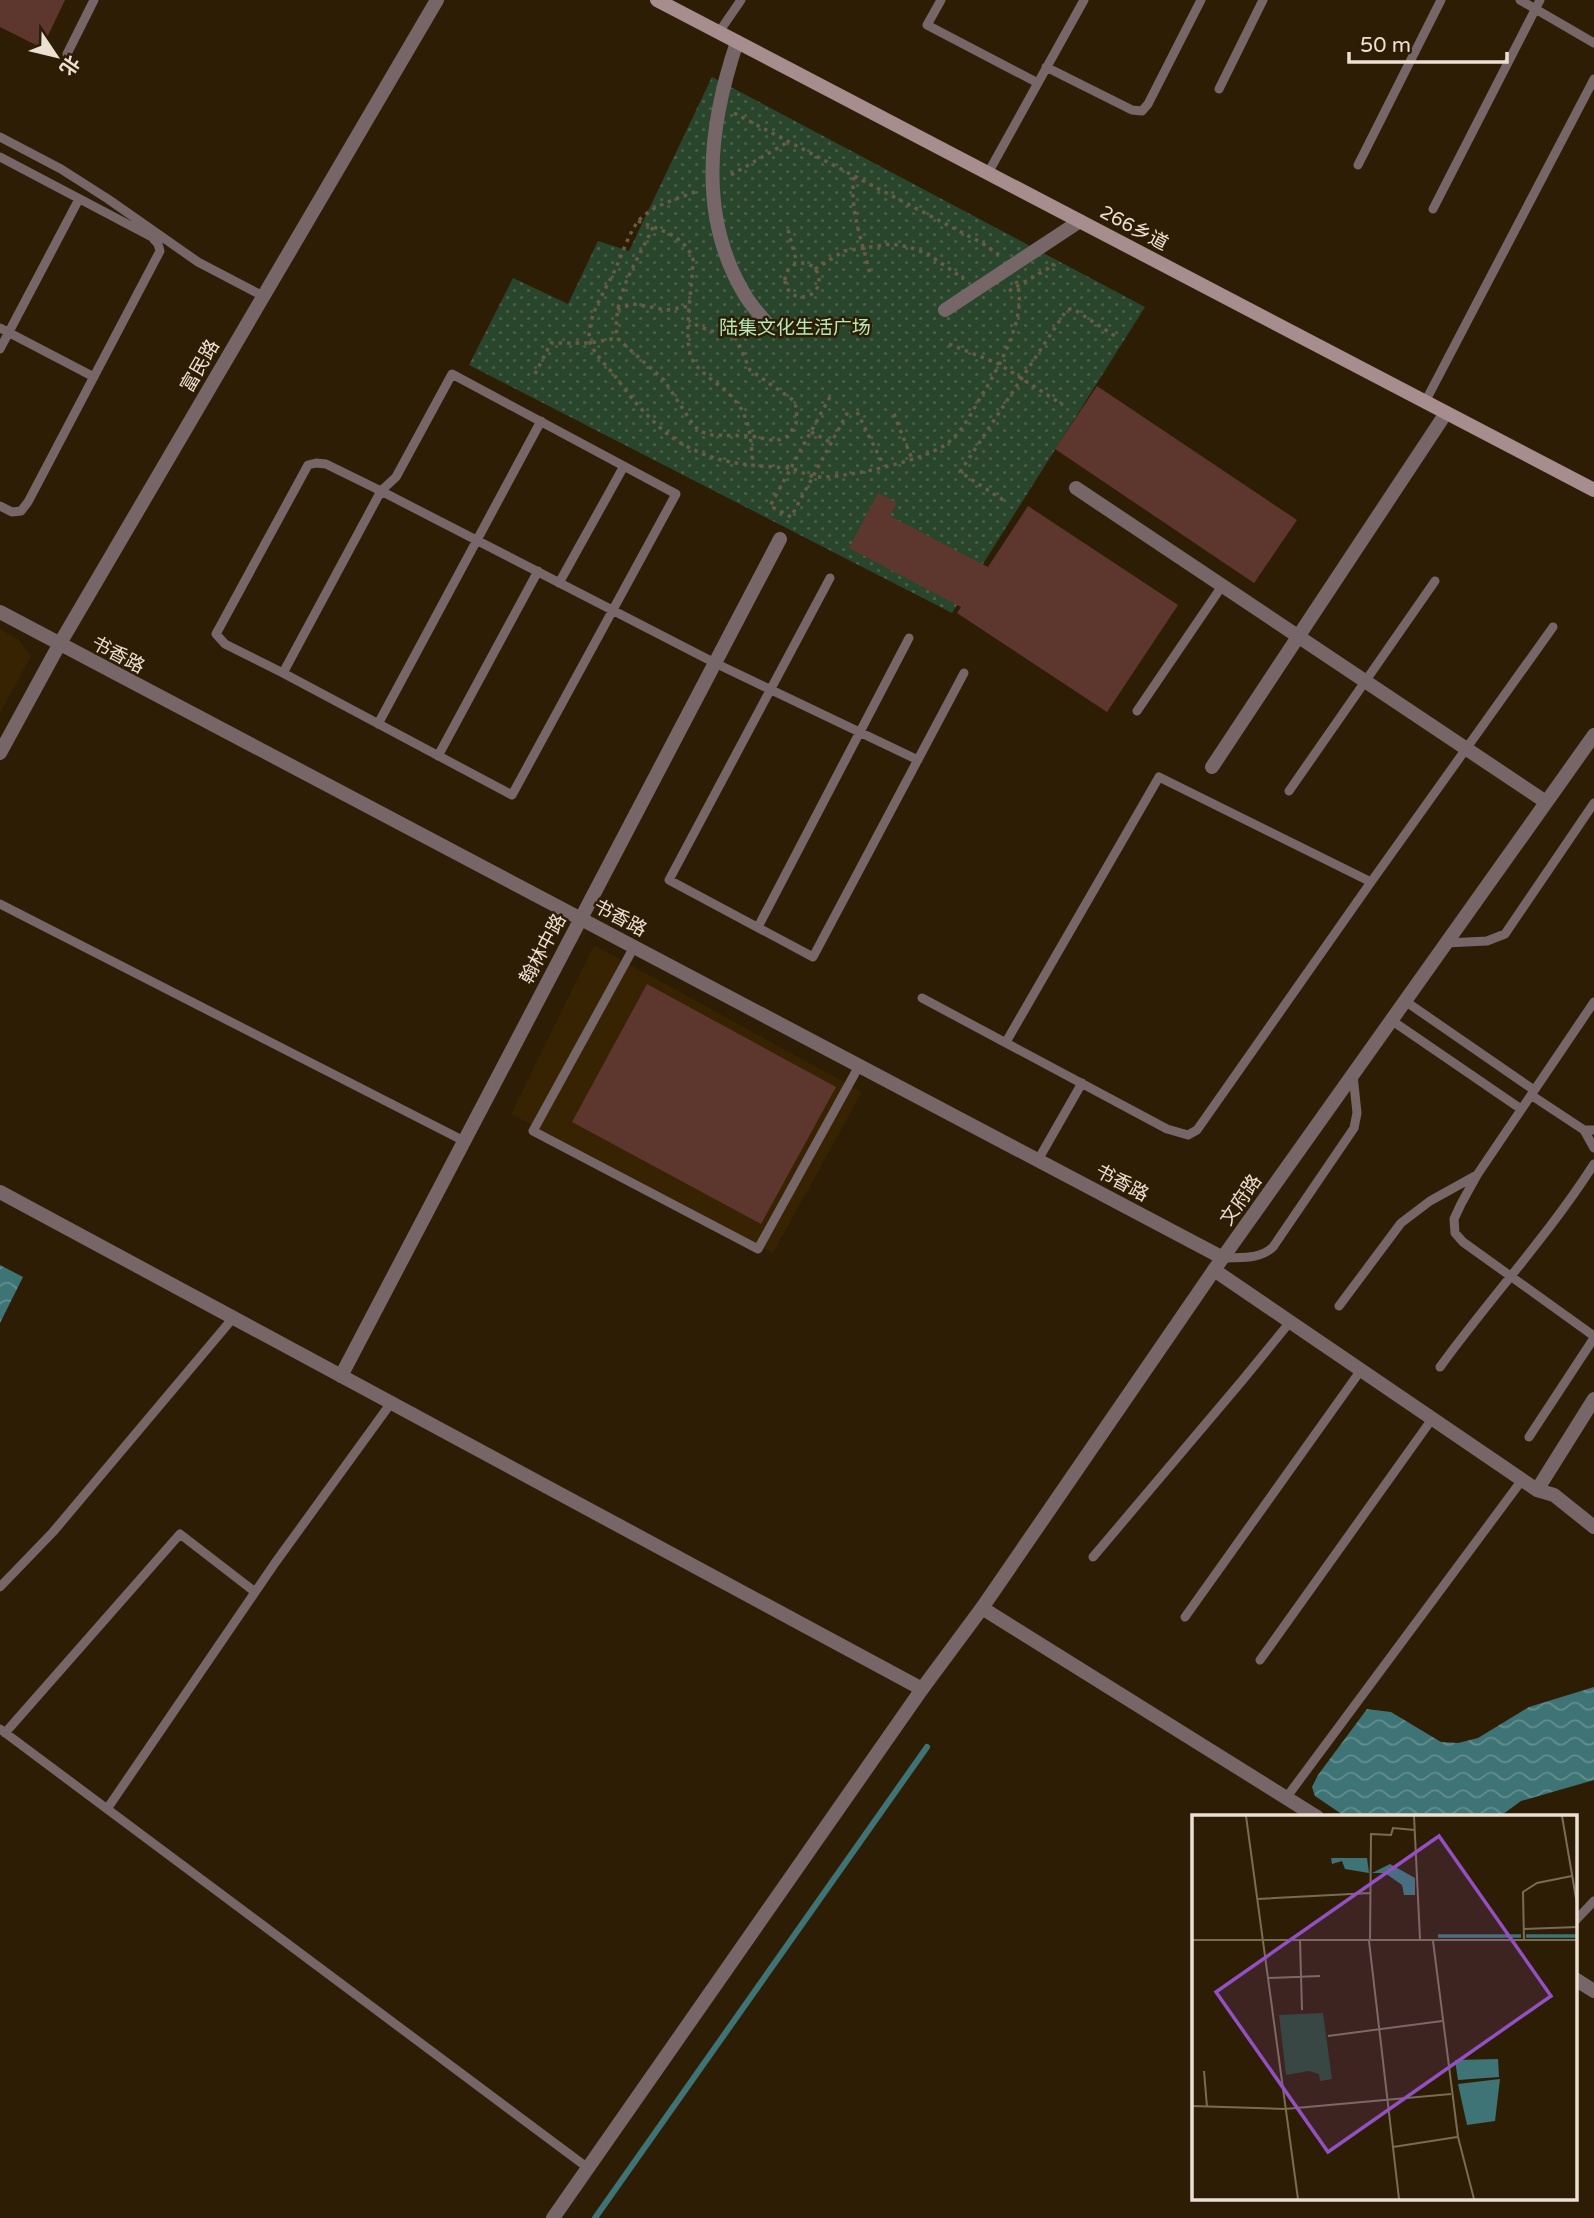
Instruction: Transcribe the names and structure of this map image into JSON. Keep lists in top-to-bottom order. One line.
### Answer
{"streets":{"main road":["266乡道"],"street":["富民路","书香路","翰林中路","文府路"]},"crossings":[["富民路","书香路"],["书香路","翰林中路"],["书香路","文府路"]],"parks":["陆集文化生活广场"],"scale_bar":"50 m","north":"bottom right"}
